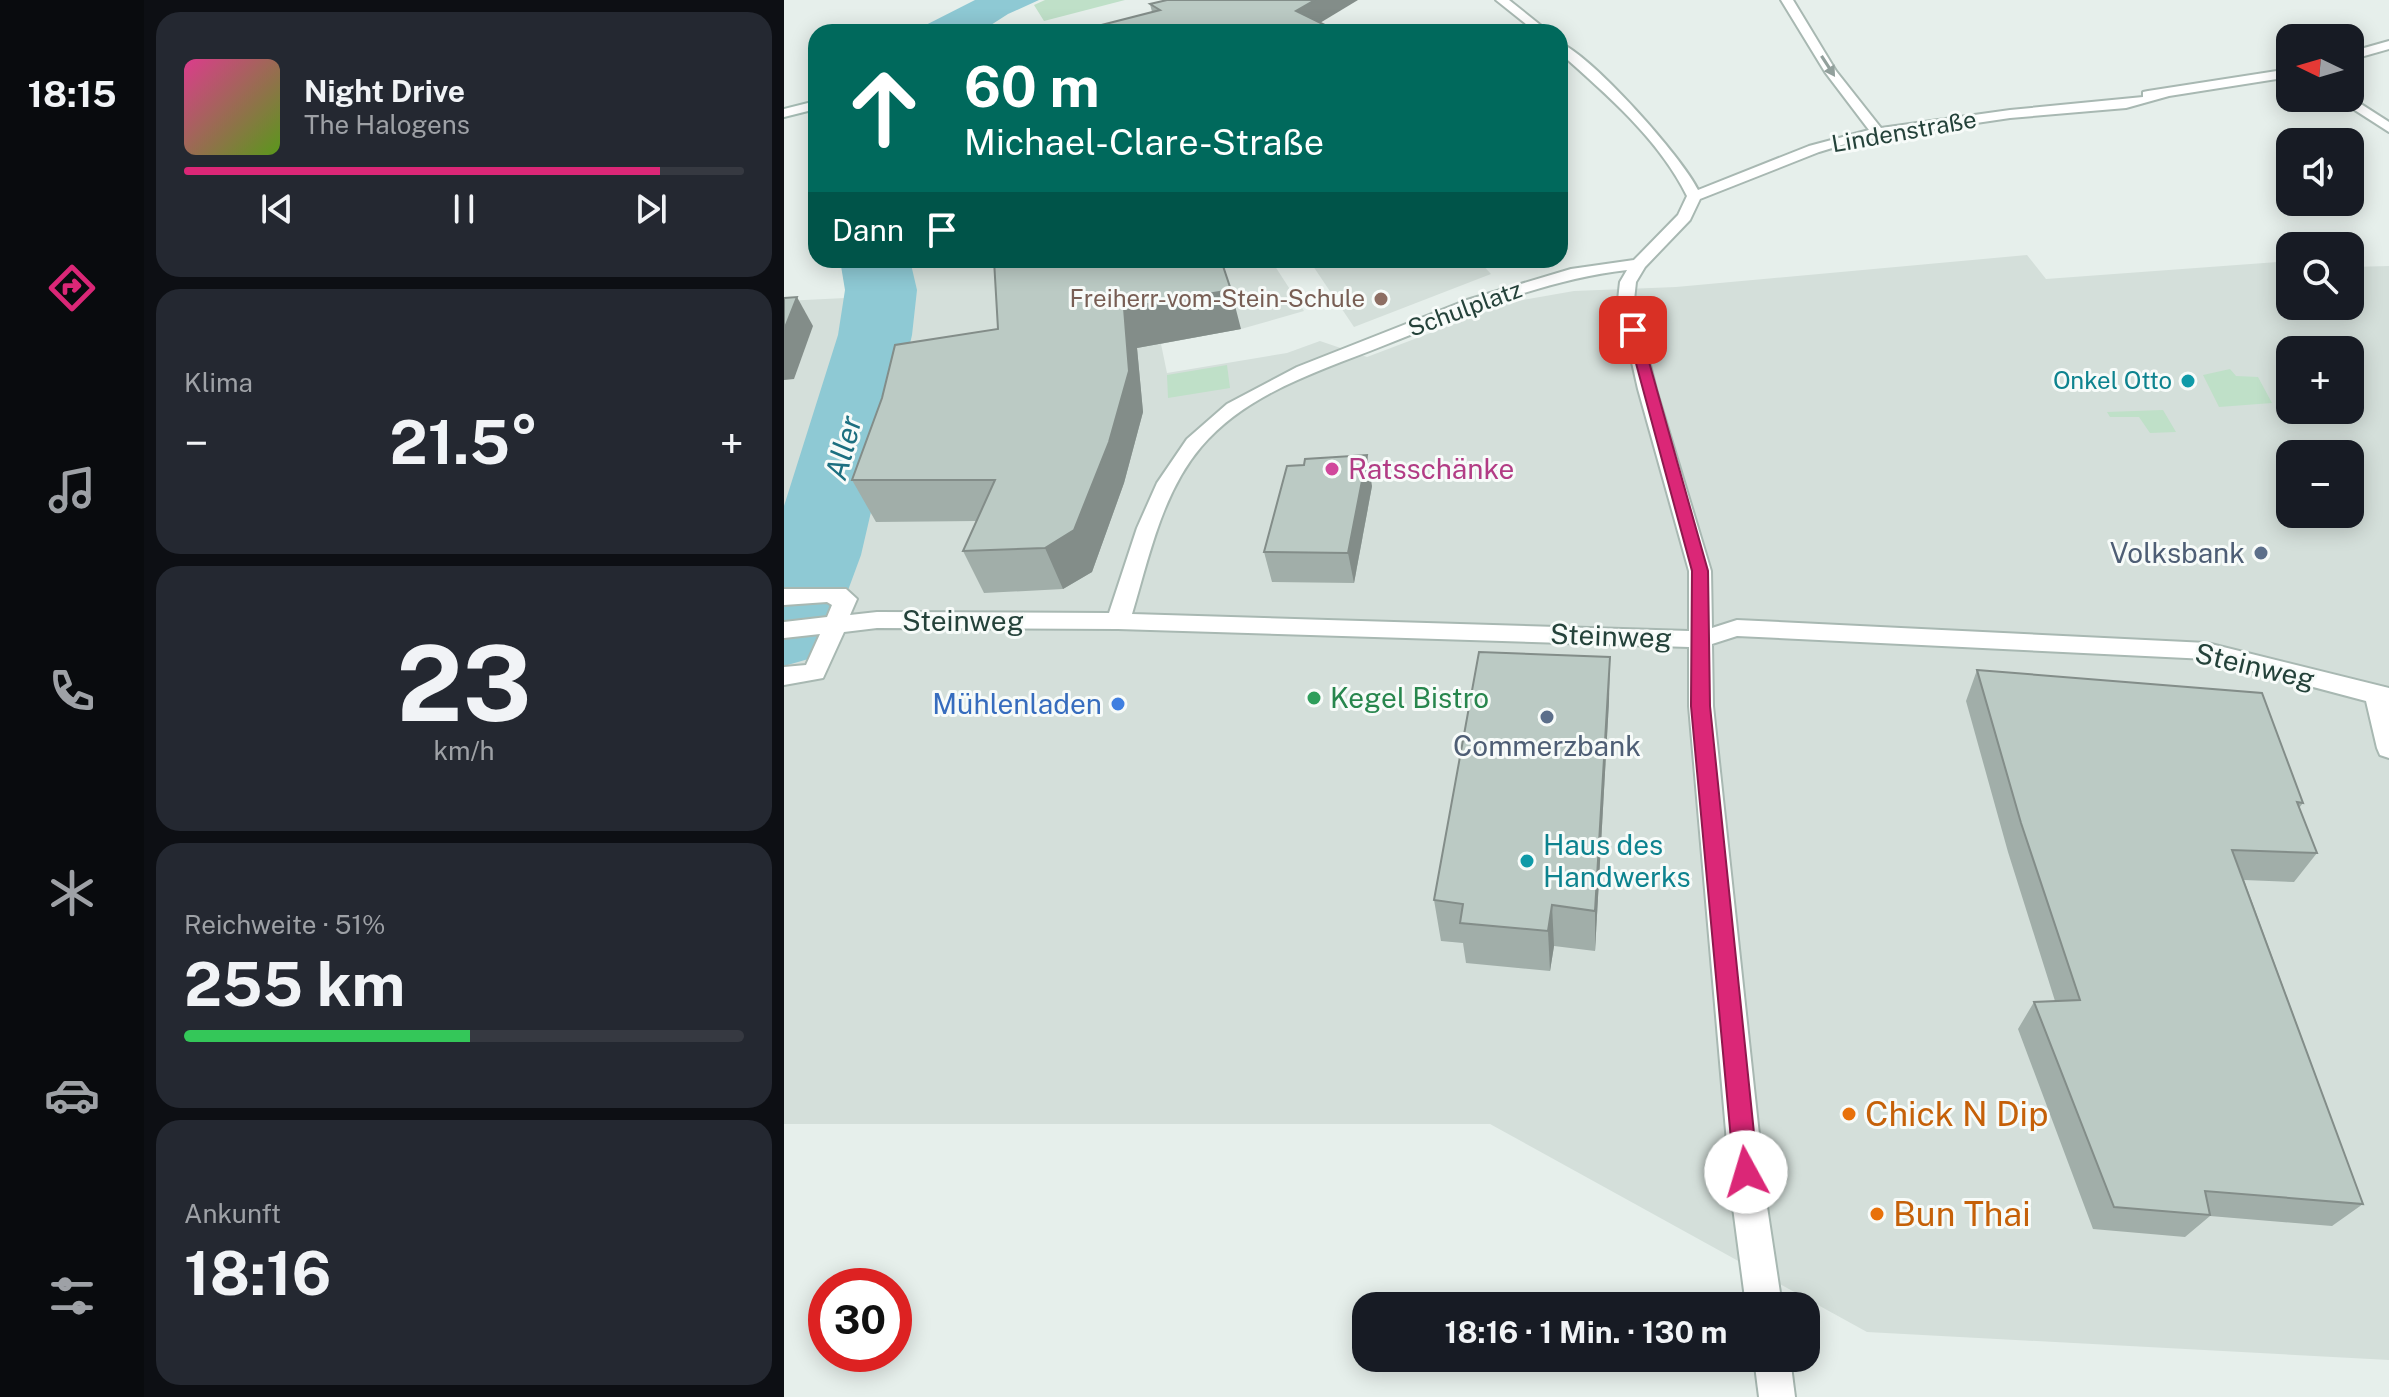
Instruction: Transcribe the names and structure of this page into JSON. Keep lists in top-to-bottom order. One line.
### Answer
{"streets":{"street":["Lindenstraße","Schulplatz","Steinweg"]},"crossings":[["Schulplatz","Steinweg"]],"water":["Aller"],"places":["Freiherr-vom-Stein-Schule","Onkel Otto","Ratsschänke","Volksbank","Kegel Bistro","Mühlenladen","Commerzbank","Haus des Handwerks","Chick N Dip","Bun Thai"],"north":"left","page":{"tabs":"18:15","map_buttons":["+","−"],"turn":["60 m","Michael-Clare-Straße"],"song":["Night Drive","The Halogens"],"then":"Dann","tile":["Klima",["23","km/h"],["Reichweite · 51%","255 km"],["Ankunft","18:16"]],"heat":["−","21.5°","+"],"limit":"30","trip":"18:16 · 1 Min. · 130 m"}}
